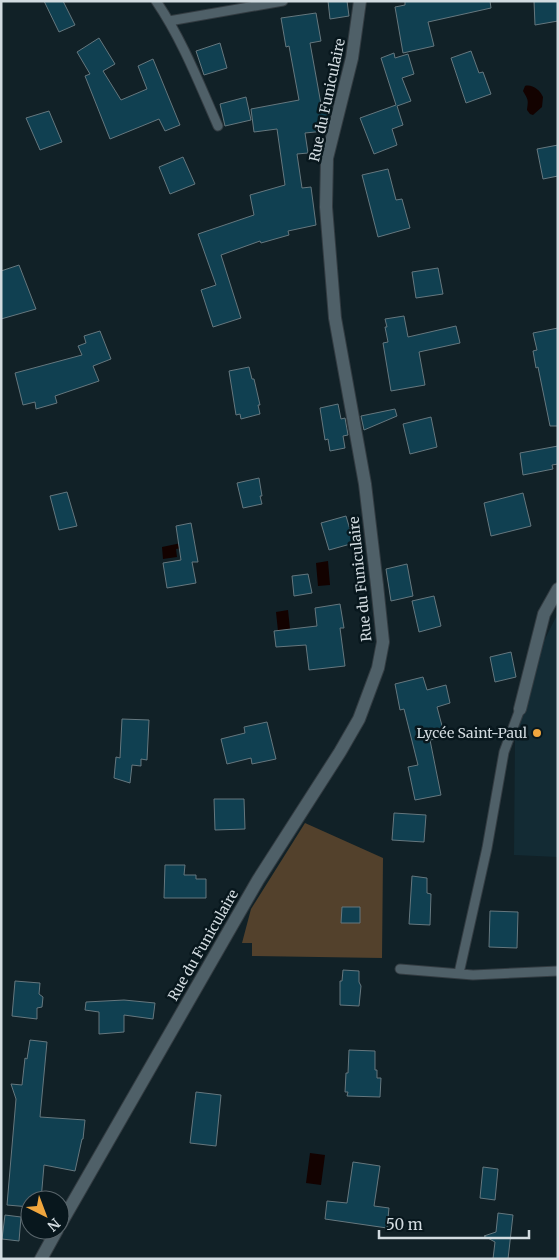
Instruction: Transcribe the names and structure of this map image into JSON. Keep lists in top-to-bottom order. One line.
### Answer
{"streets":{"street":["Rue du Funiculaire"]},"places":["Lycée Saint-Paul"],"scale_bar":"50 m","north":"bottom right"}
